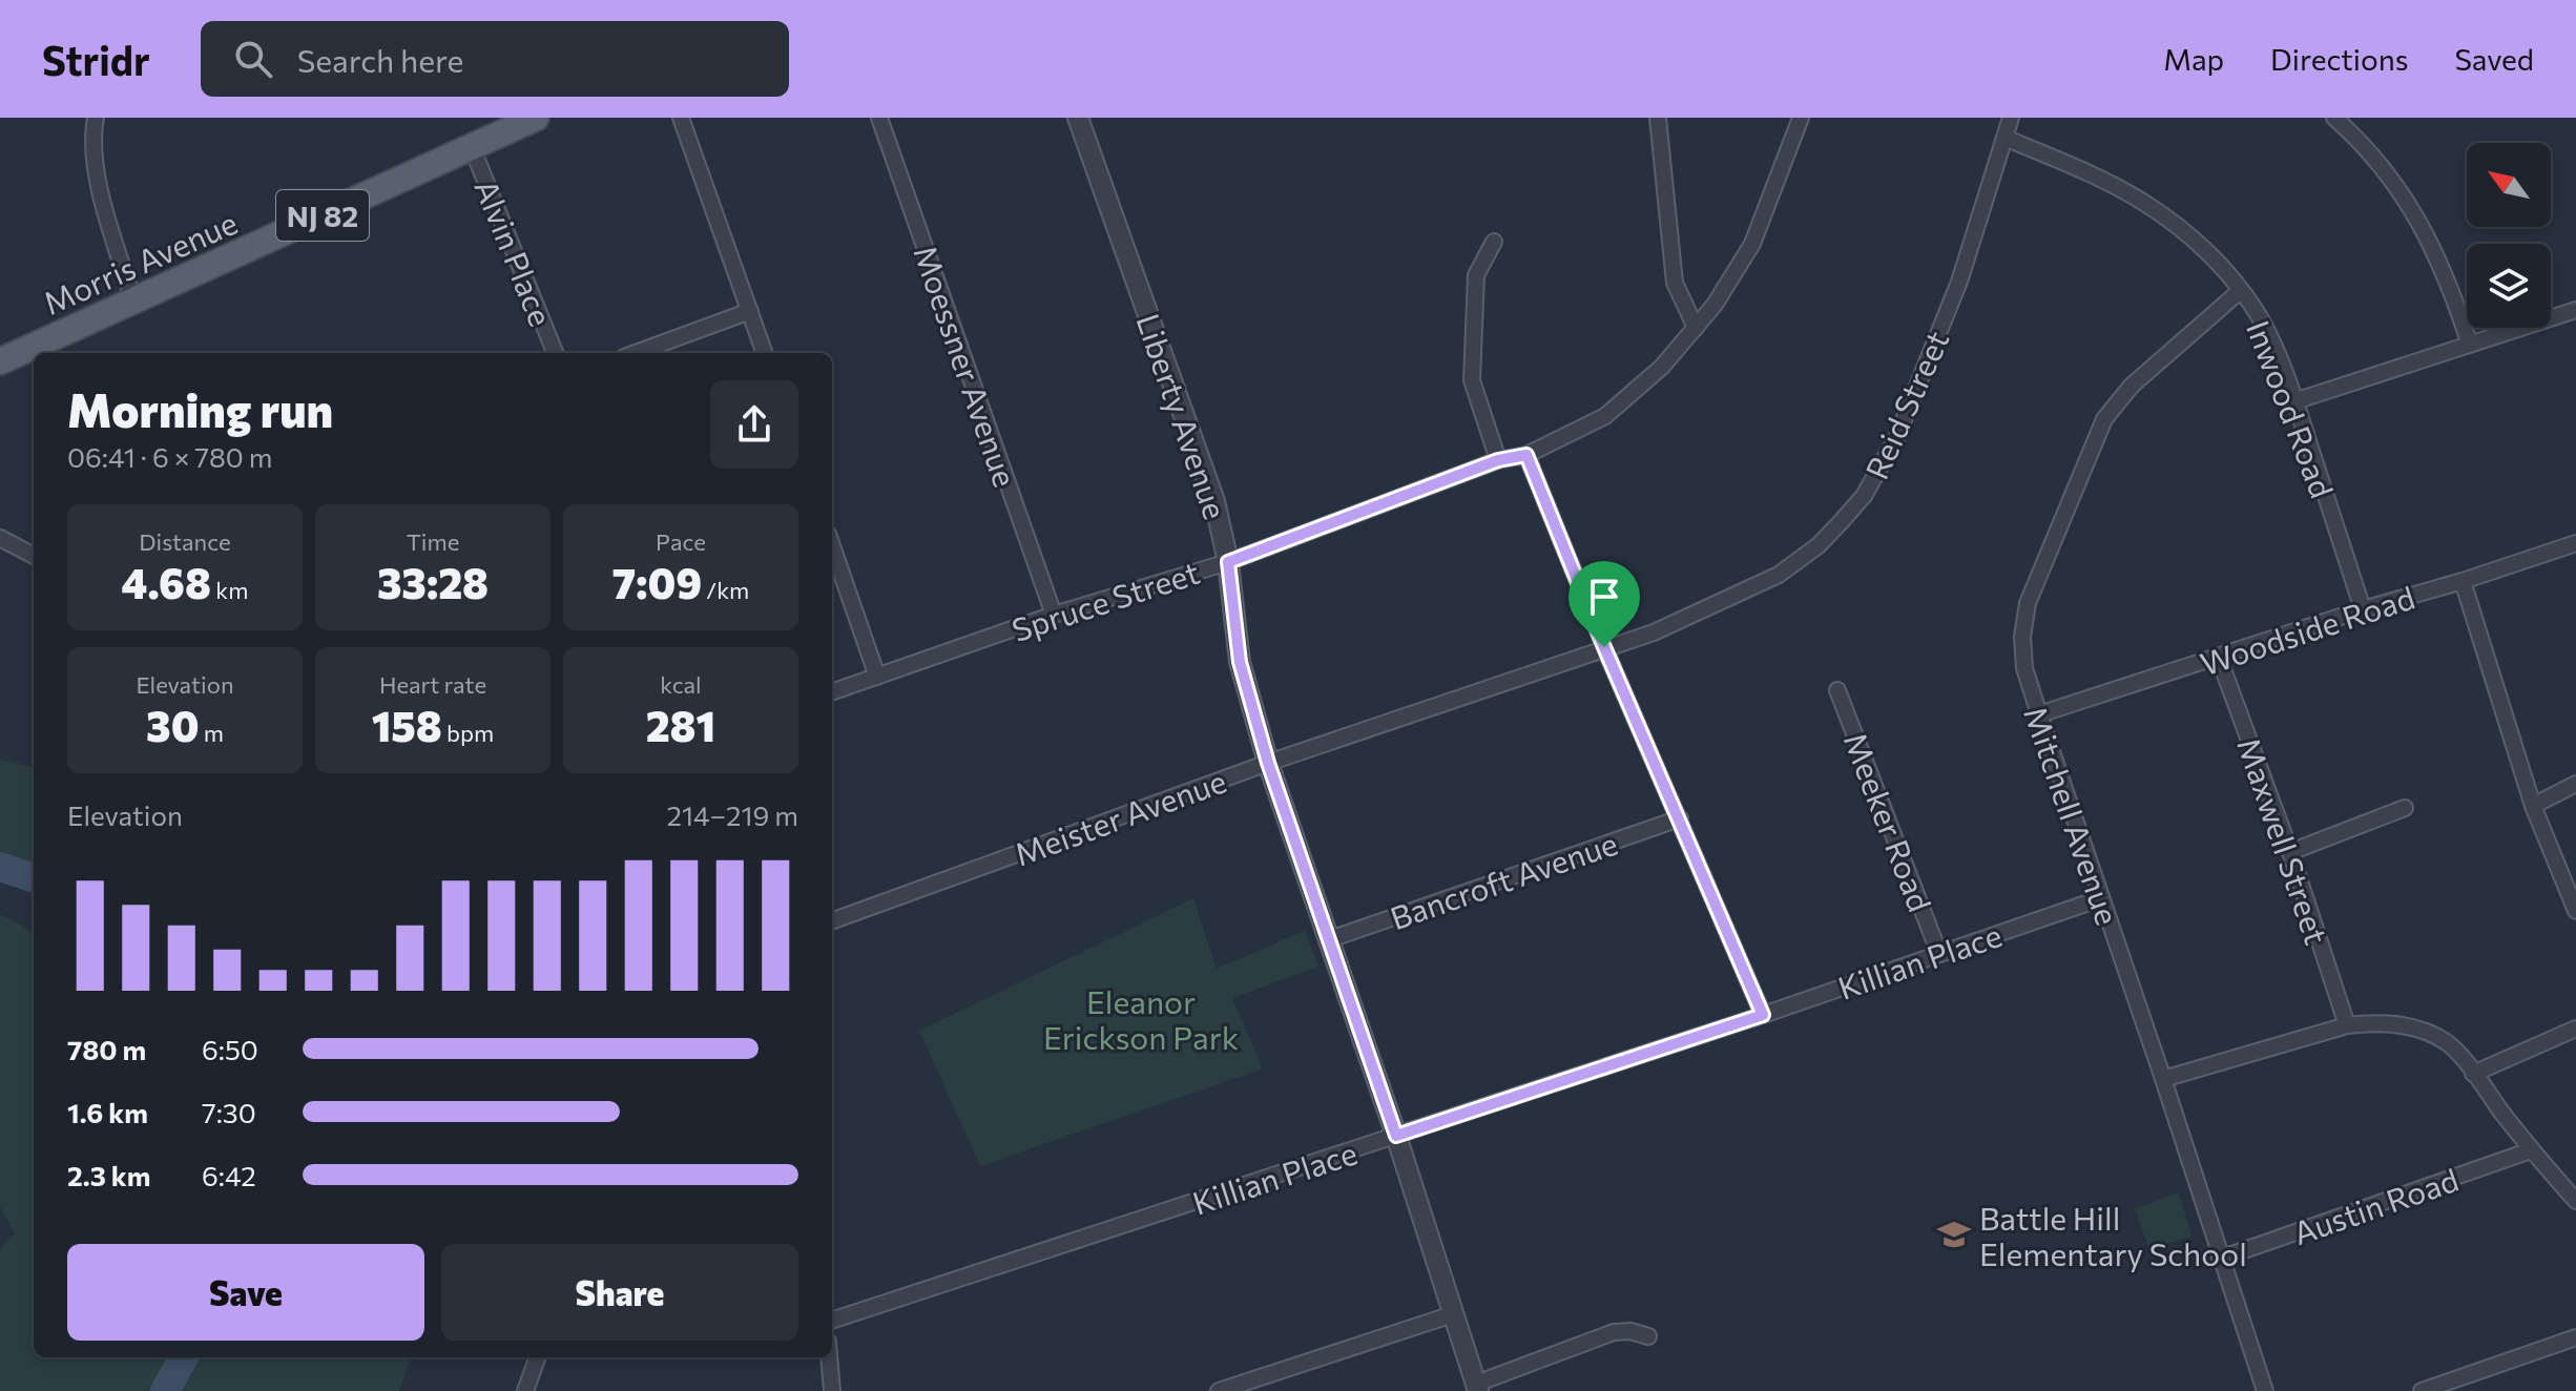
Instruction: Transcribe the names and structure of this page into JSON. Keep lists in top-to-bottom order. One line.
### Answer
{"streets":{"main road":["NJ 82","Morris Avenue"],"street":["Alvin Place","Moessner Avenue","Reid Street","Inwood Road","Liberty Avenue","Spruce Street","Woodside Road","Mitchell Avenue","Meister Avenue","Meeker Road","Maxwell Street","Bancroft Avenue","Killian Place","Austin Road"]},"crossings":[["Alvin Place","Morris Avenue"],["Moessner Avenue","Spruce Street"],["Reid Street","Inwood Road"],["Reid Street","Meister Avenue"],["Inwood Road","Woodside Road"],["Inwood Road","Mitchell Avenue"],["Liberty Avenue","Spruce Street"],["Liberty Avenue","Meister Avenue"],["Liberty Avenue","Bancroft Avenue"],["Liberty Avenue","Killian Place"],["Woodside Road","Mitchell Avenue"],["Woodside Road","Maxwell Street"],["Mitchell Avenue","Killian Place"],["Mitchell Avenue","Austin Road"],["Meeker Road","Killian Place"]],"parks":["Eleanor Erickson Park"],"places":{"school or university":["Battle Hill Elementary School"]},"north":"top left","page":{"header":"Stridr","search":"Search here","nav":["Map","Directions","Saved"],"heading":["Morning run","06:41 · 6 × 780 m"],"stats":[["Distance","4.68 km"],["Time","33:28"],["Pace","7:09 /km"],["Elevation","30 m"],["Heart rate","158 bpm"],["kcal","281"]],"chart":["Elevation","214–219 m"],"list":[{"name":"780 m","note":"6:50"},{"name":"1.6 km","note":"7:30"},{"name":"2.3 km","note":"6:42"}],"buttons":["Save","Share"]}}
